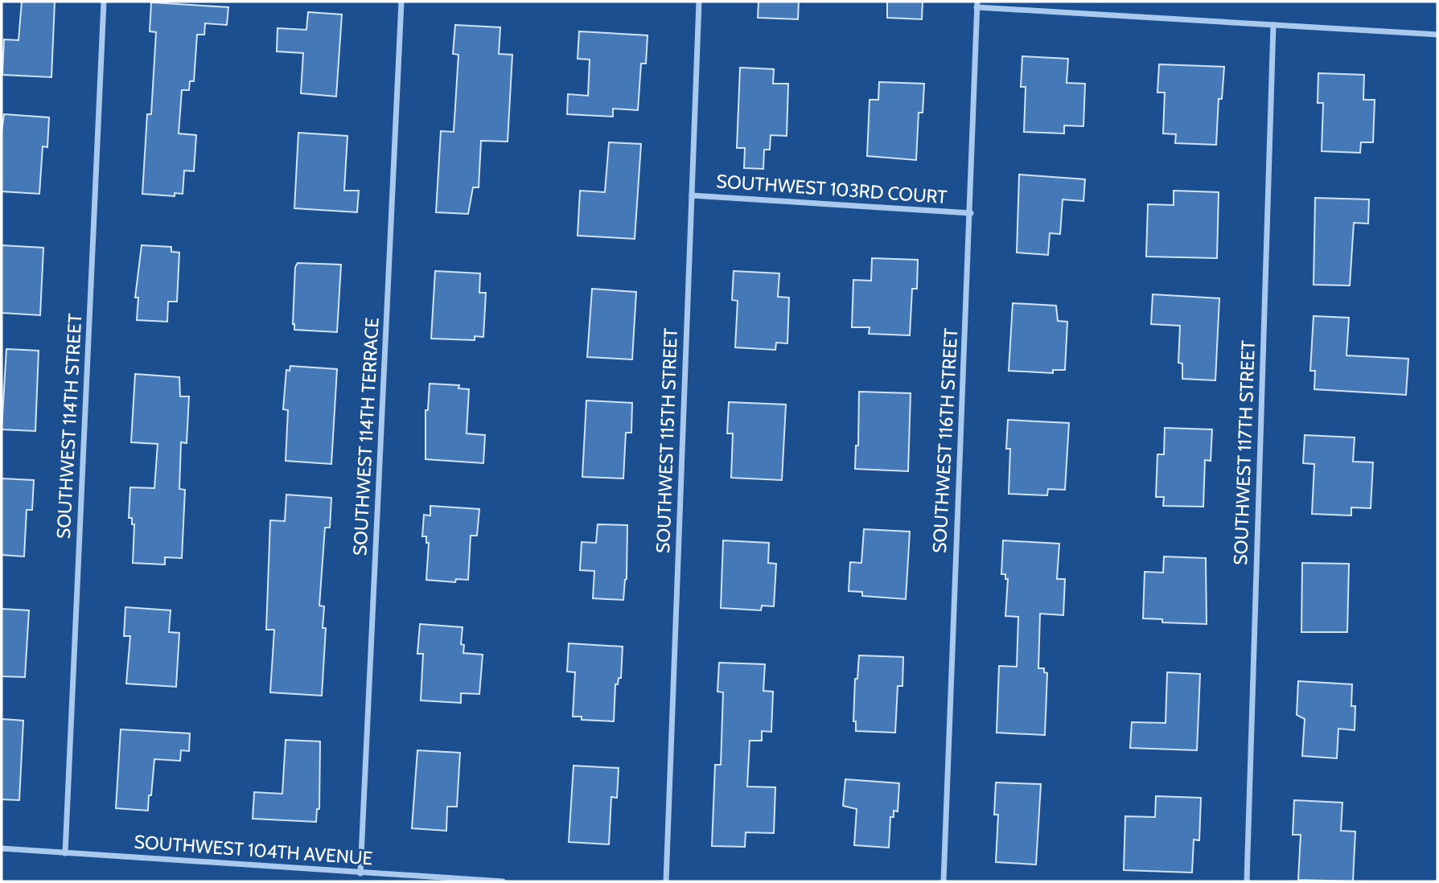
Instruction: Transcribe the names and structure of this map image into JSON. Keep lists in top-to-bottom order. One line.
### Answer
{"streets":{"street":["SOUTHWEST 103RD COURT","SOUTHWEST 114TH STREET","SOUTHWEST 114TH TERRACE","SOUTHWEST 115TH STREET","SOUTHWEST 116TH STREET","SOUTHWEST 117TH STREET","SOUTHWEST 104TH AVENUE"]},"crossings":[["SOUTHWEST 103RD COURT","SOUTHWEST 115TH STREET"],["SOUTHWEST 103RD COURT","SOUTHWEST 116TH STREET"],["SOUTHWEST 114TH STREET","SOUTHWEST 104TH AVENUE"],["SOUTHWEST 114TH TERRACE","SOUTHWEST 104TH AVENUE"]]}
